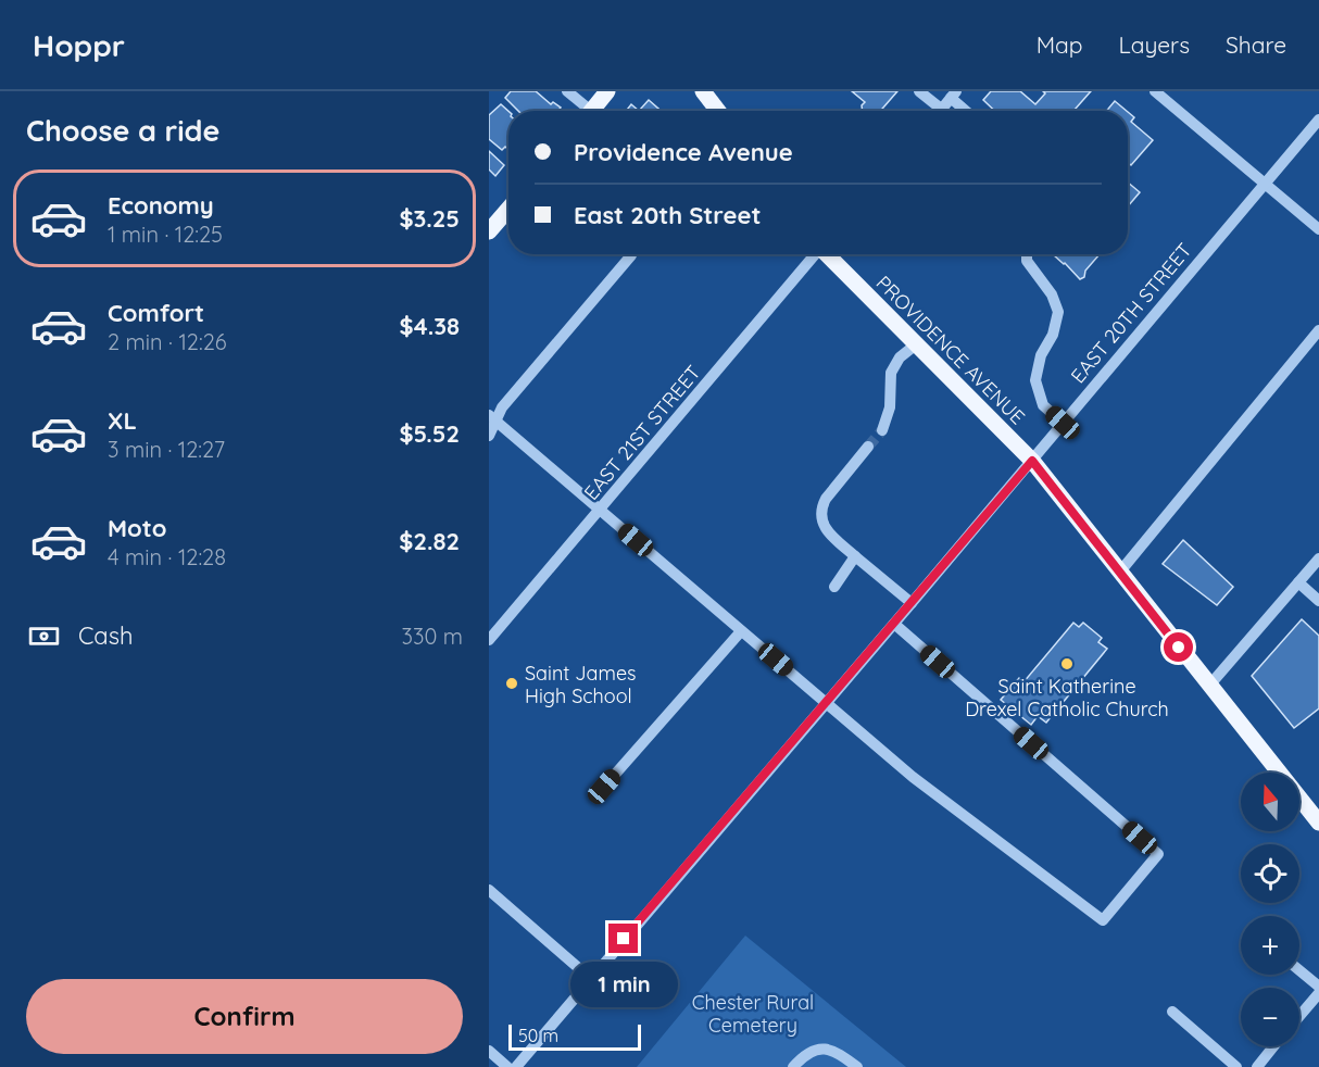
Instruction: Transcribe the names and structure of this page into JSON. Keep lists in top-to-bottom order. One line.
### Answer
{"streets":{"main road":["PROVIDENCE AVENUE"],"street":["EAST 20TH STREET","EAST 21ST STREET"]},"crossings":[["EAST 20TH STREET","PROVIDENCE AVENUE"]],"parks":["Chester Rural Cemetery"],"places":["Saint Katherine Drexel Catholic Church","Saint James High School"],"scale_bar":"50 m","north":"top","page":{"header":"Hoppr","nav":["Map","Layers","Share"],"heading":"Choose a ride","banner":["Providence Avenue","East 20th Street"],"list":[{"name":"Economy","note":"1 min · 12:25","value":"$3.25"},{"name":"Comfort","note":"2 min · 12:26","value":"$4.38"},{"name":"XL","note":"3 min · 12:27","value":"$5.52"},{"name":"Moto","note":"4 min · 12:28","value":"$2.82"}],"pay":["Cash","330 m"],"map_buttons":["+","−"],"bubble":"1 min","buttons":"Confirm","scale":"50 m"}}
